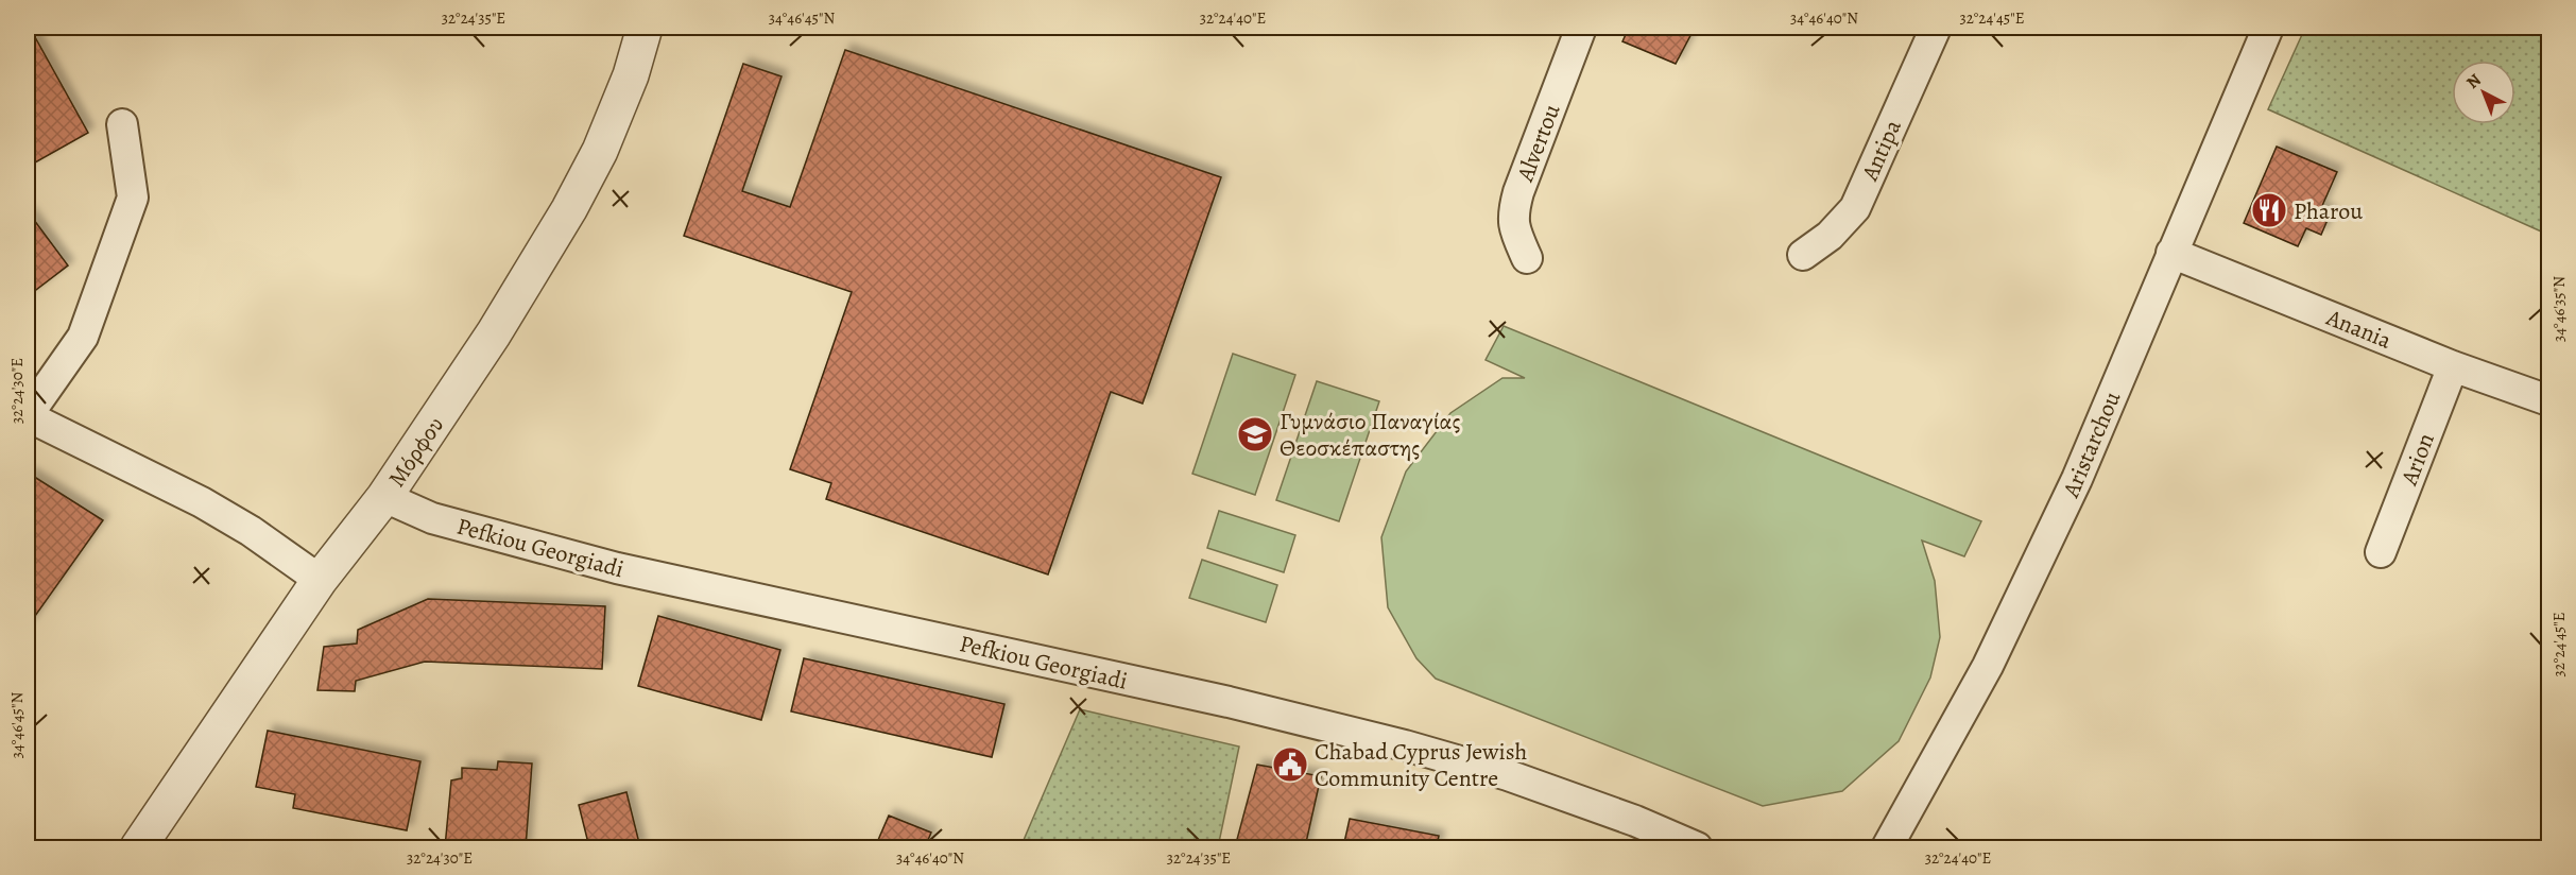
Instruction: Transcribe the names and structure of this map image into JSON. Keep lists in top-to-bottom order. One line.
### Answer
{"streets":{"street":["Alvertou","Antipa","Anania","Aristarchou","Μόρφου","Arion","Pefkiou Georgiadi"]},"crossings":[["Anania","Aristarchou"],["Anania","Arion"],["Μόρφου","Pefkiou Georgiadi"]],"places":{"restaurant":["Pharou"],"school or university":["Γυμνάσιο Παναγίας Θεοσκέπαστης"],"public building":["Chabad Cyprus Jewish Community Centre"]},"north":"top left","coordinates":["32°24'35\"E","34°46'45\"N","32°24'40\"E","34°46'40\"N","32°24'45\"E","34°46'35\"N","32°24'30\"E"]}
